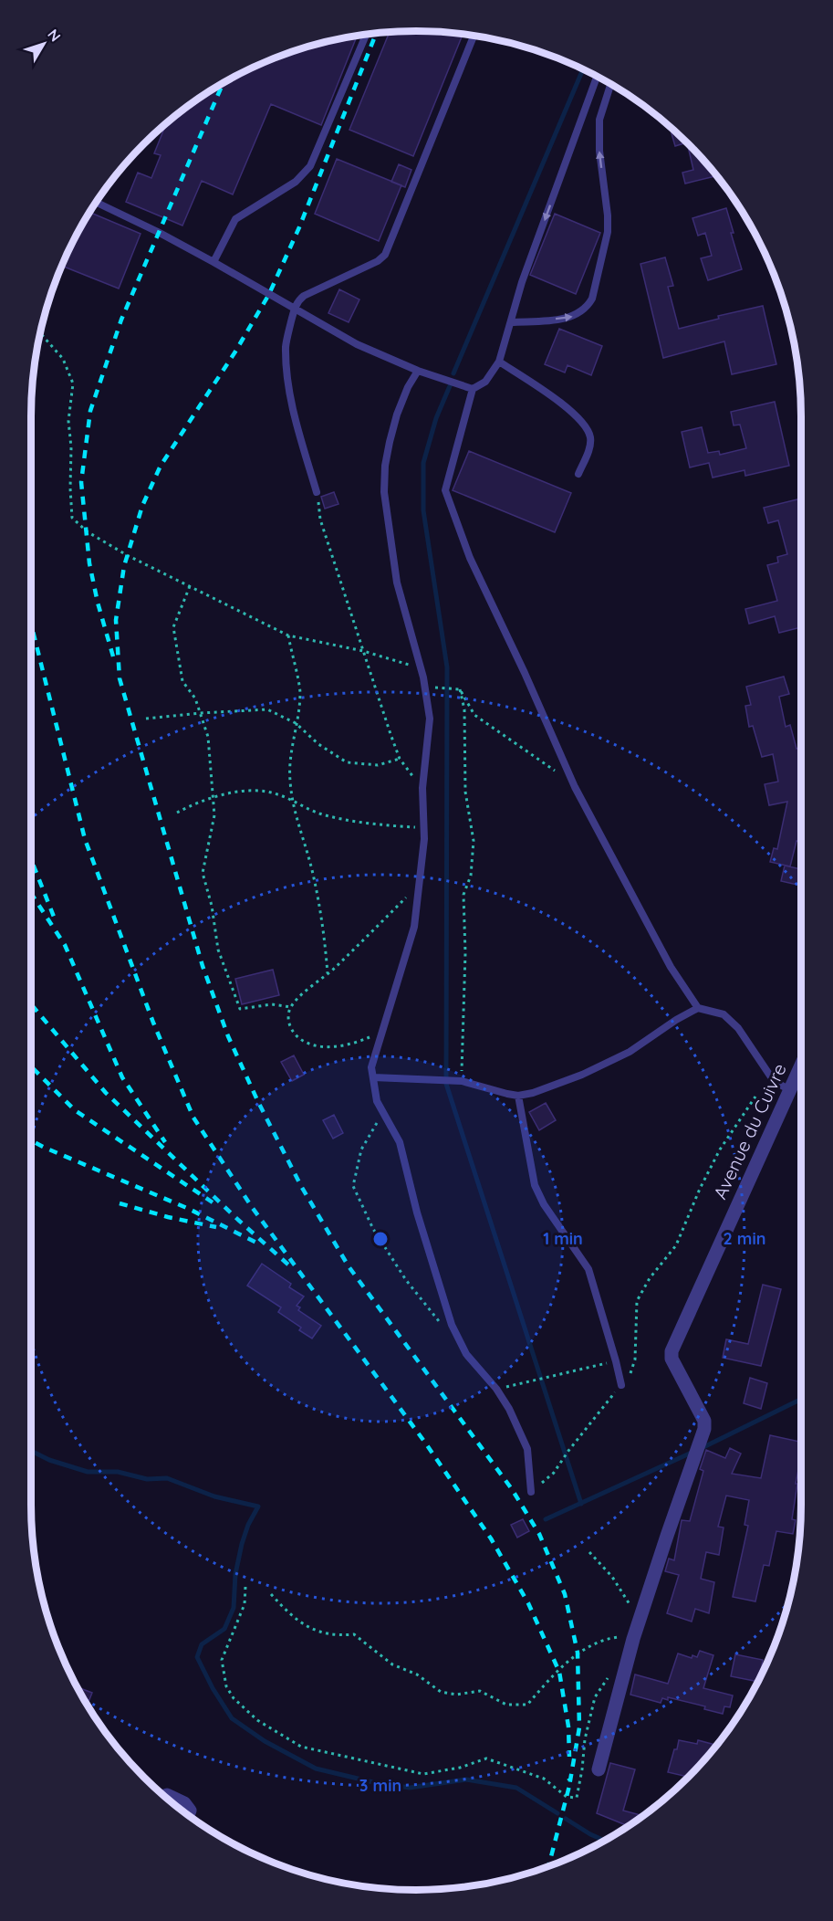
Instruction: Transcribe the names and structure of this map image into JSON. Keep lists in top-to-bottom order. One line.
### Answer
{"streets":{"street":["Avenue du Cuivre"]},"north":"top right","rings":["1 min","2 min","3 min"]}
